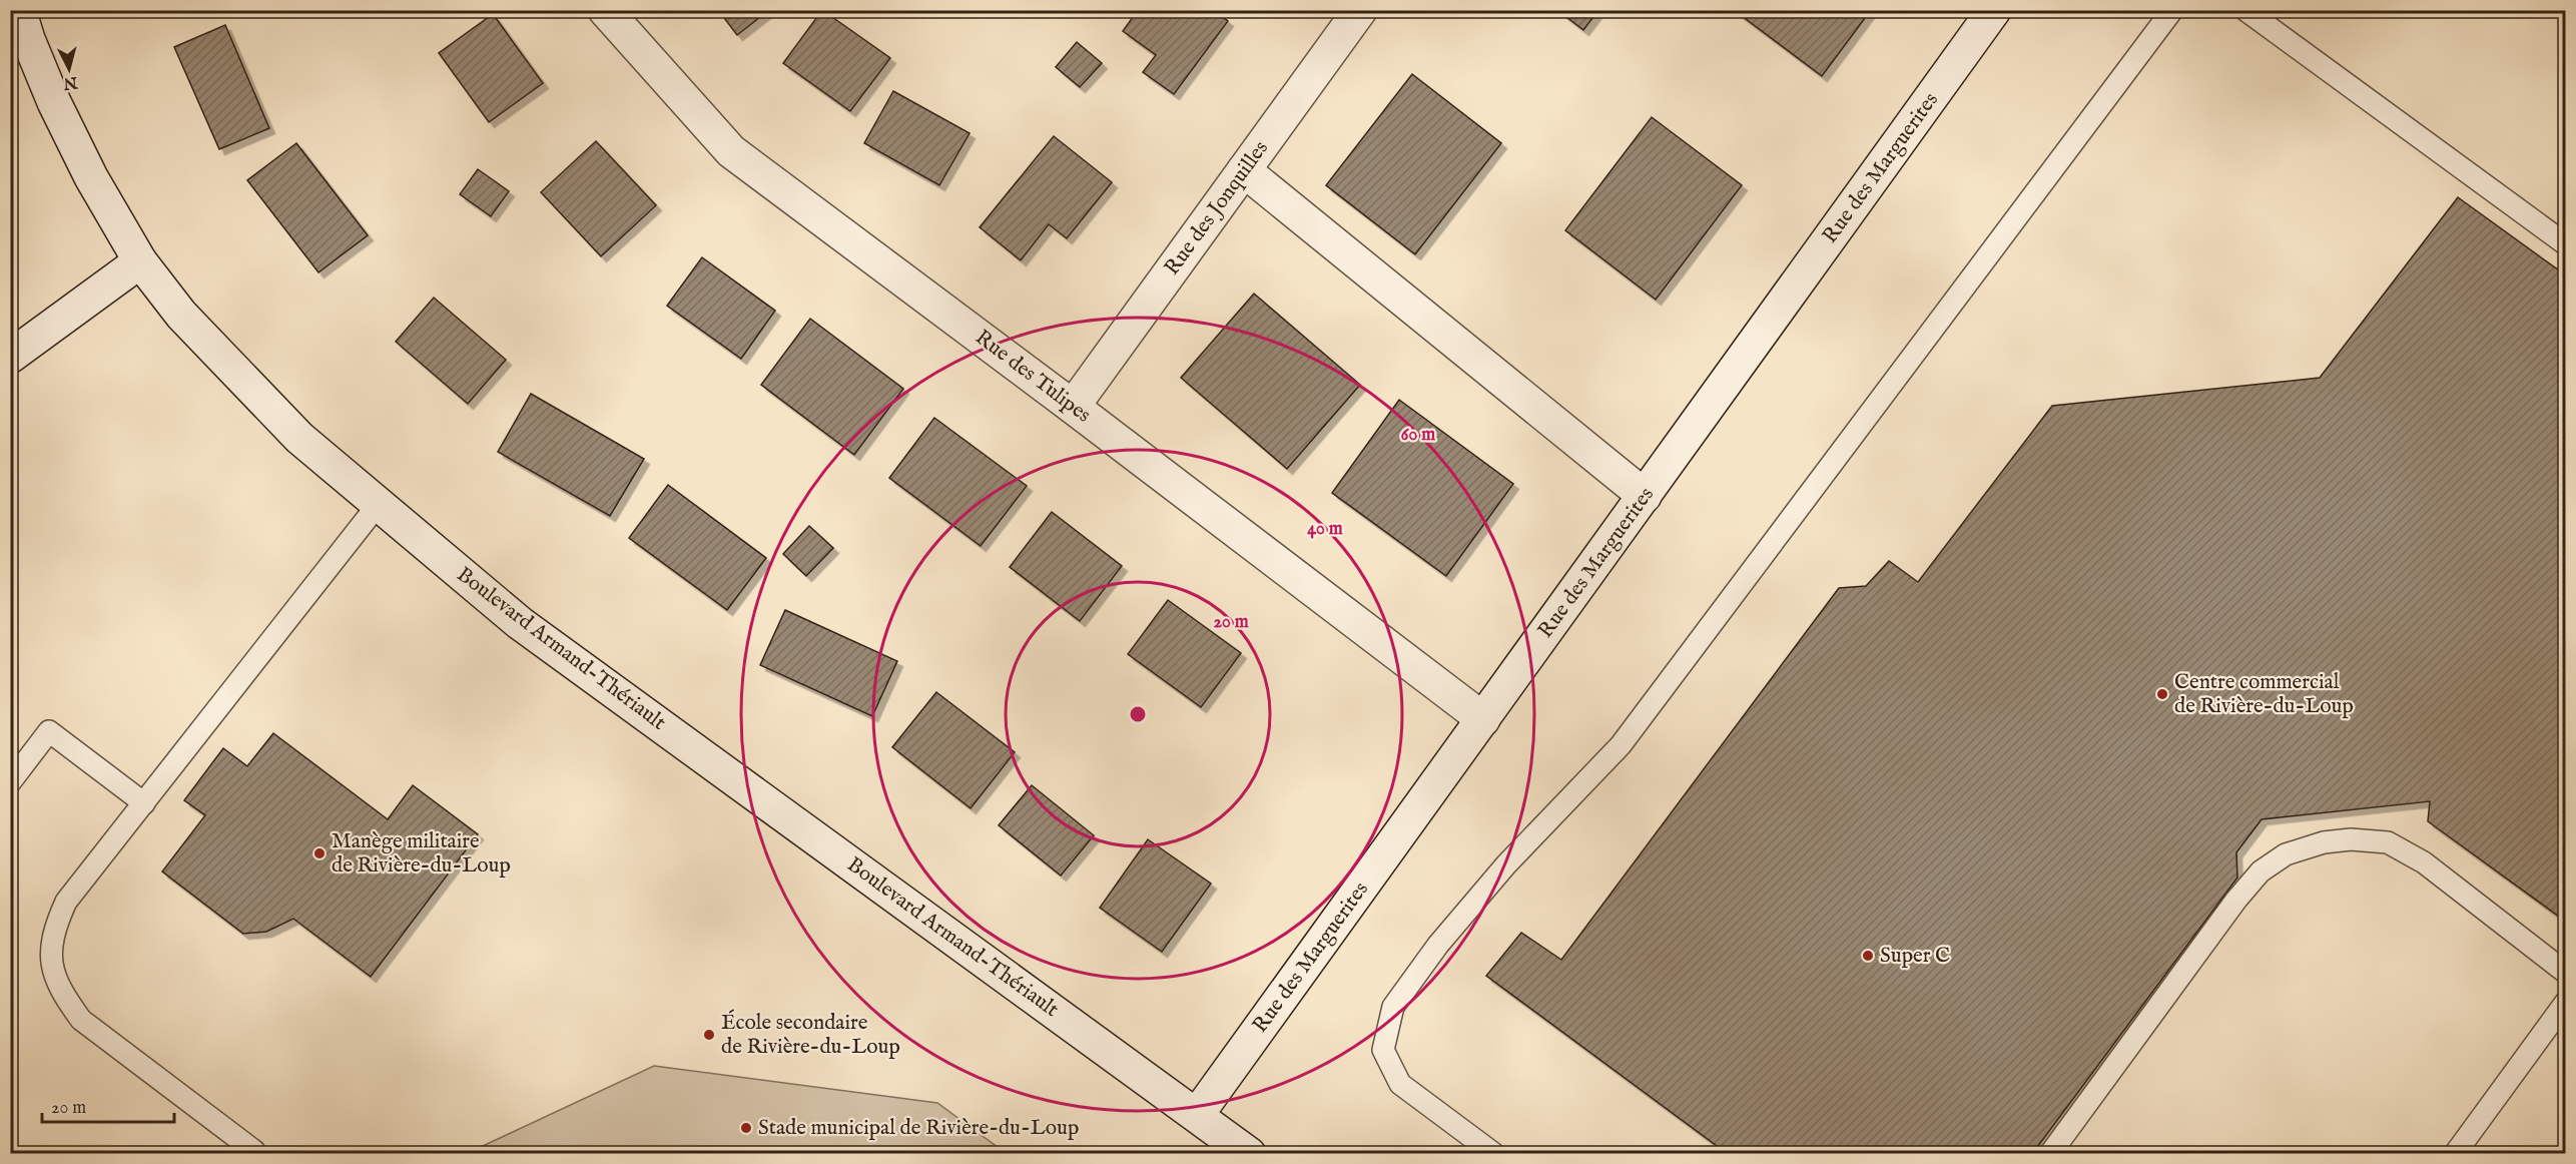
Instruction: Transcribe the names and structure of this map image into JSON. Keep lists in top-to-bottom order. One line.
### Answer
{"streets":{"street":["Rue des Marguerites","Rue des Jonquilles","Rue des Tulipes","Boulevard Armand-Thériault"]},"crossings":[["Rue des Marguerites","Rue des Tulipes"],["Rue des Marguerites","Boulevard Armand-Thériault"],["Rue des Jonquilles","Rue des Tulipes"]],"places":["Centre commercial de Rivière-du-Loup","Manège militaire de Rivière-du-Loup","Super C","École secondaire de Rivière-du-Loup","Stade municipal de Rivière-du-Loup"],"scale_bar":"20 m","north":"bottom","rings":["60 m","40 m","20 m"]}
